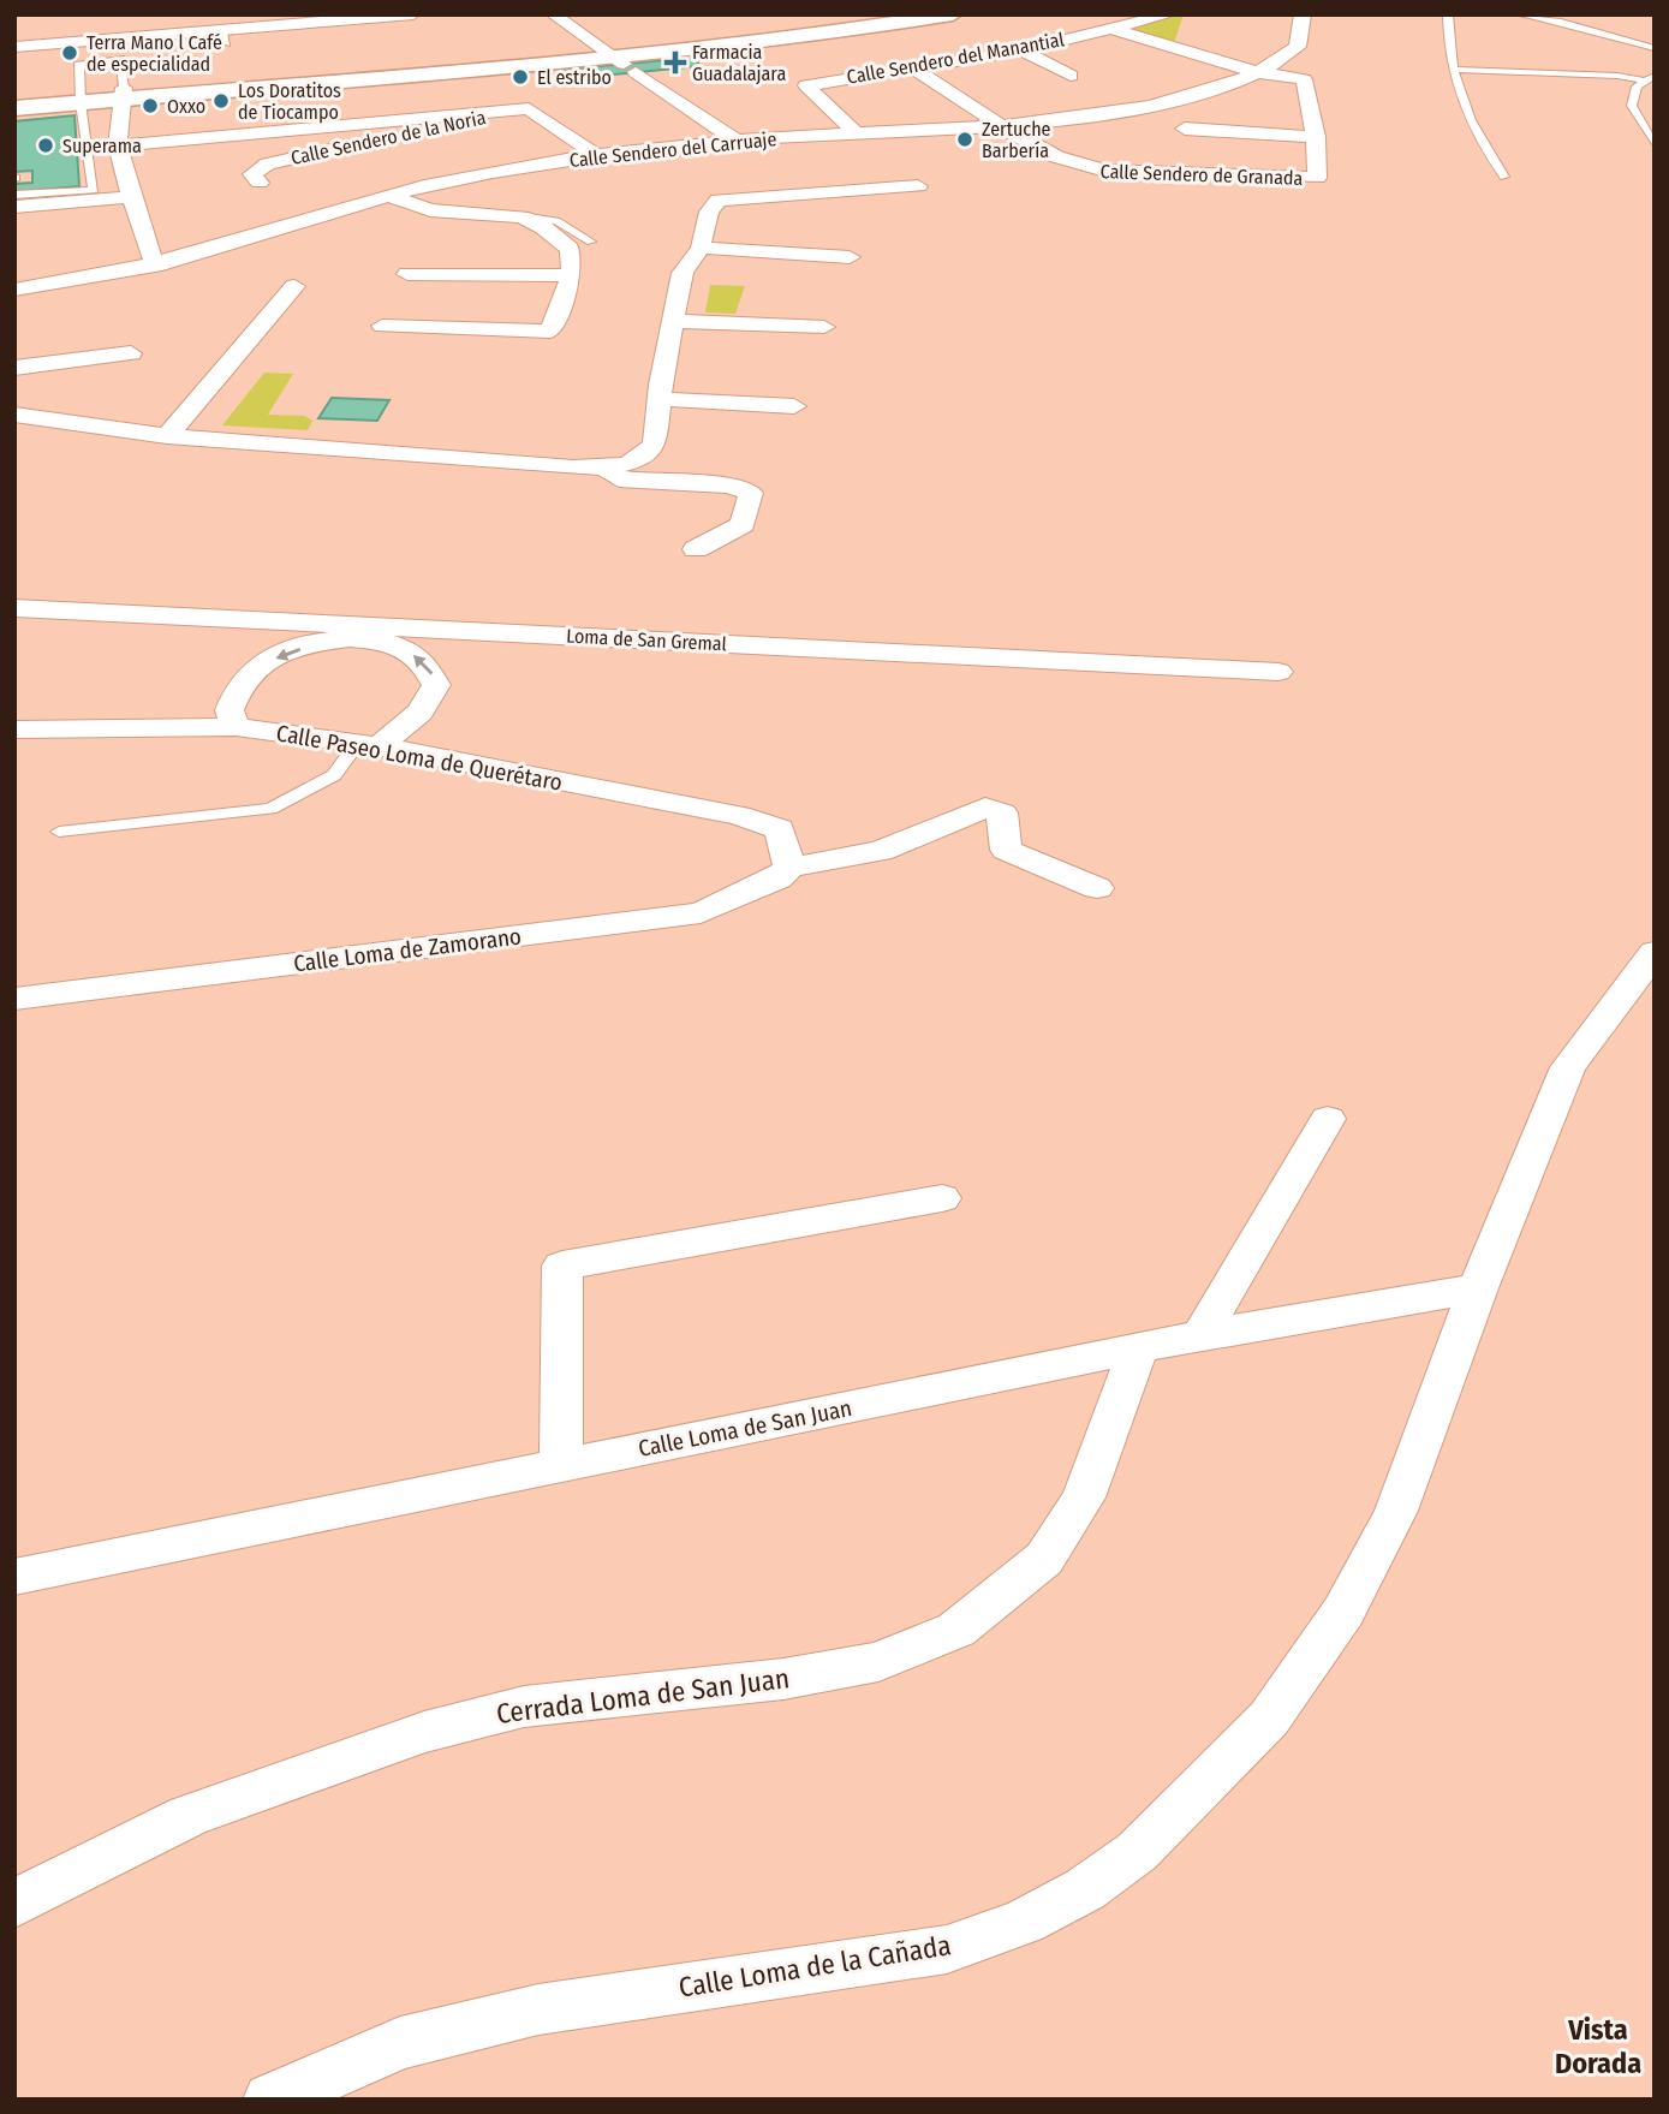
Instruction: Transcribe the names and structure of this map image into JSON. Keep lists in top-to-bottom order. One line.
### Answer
{"streets":{"street":["Calle Sendero del Manantial","Calle Sendero de la Noria","Calle Sendero del Carruaje","Calle Sendero de Granada","Loma de San Gremal","Calle Paseo Loma de Querétaro","Calle Loma de Zamorano","Calle Loma de San Juan","Cerrada Loma de San Juan","Calle Loma de la Cañada"]},"crossings":[["Calle Sendero del Manantial","Calle Sendero del Carruaje"],["Calle Sendero del Carruaje","Calle Sendero de Granada"],["Calle Paseo Loma de Querétaro","Calle Loma de Zamorano"],["Calle Loma de San Juan","Cerrada Loma de San Juan"],["Calle Loma de San Juan","Calle Loma de la Cañada"]],"districts":["Vista Dorada"],"places":{"other":["Terra Mano l Café de especialidad","El estribo","Los Doratitos de Tiocampo","Oxxo","Zertuche Barbería","Superama"],"health":["Farmacia Guadalajara"]}}
